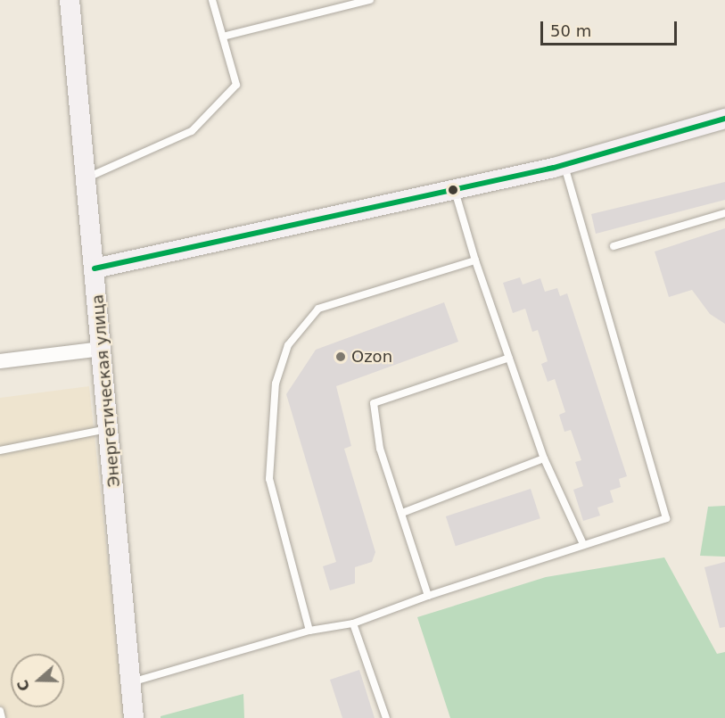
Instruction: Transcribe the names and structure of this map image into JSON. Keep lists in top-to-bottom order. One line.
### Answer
{"streets":{"main road":["Энергетическая улица"]},"places":["Ozon"],"scale_bar":"50 m","north":"left"}
